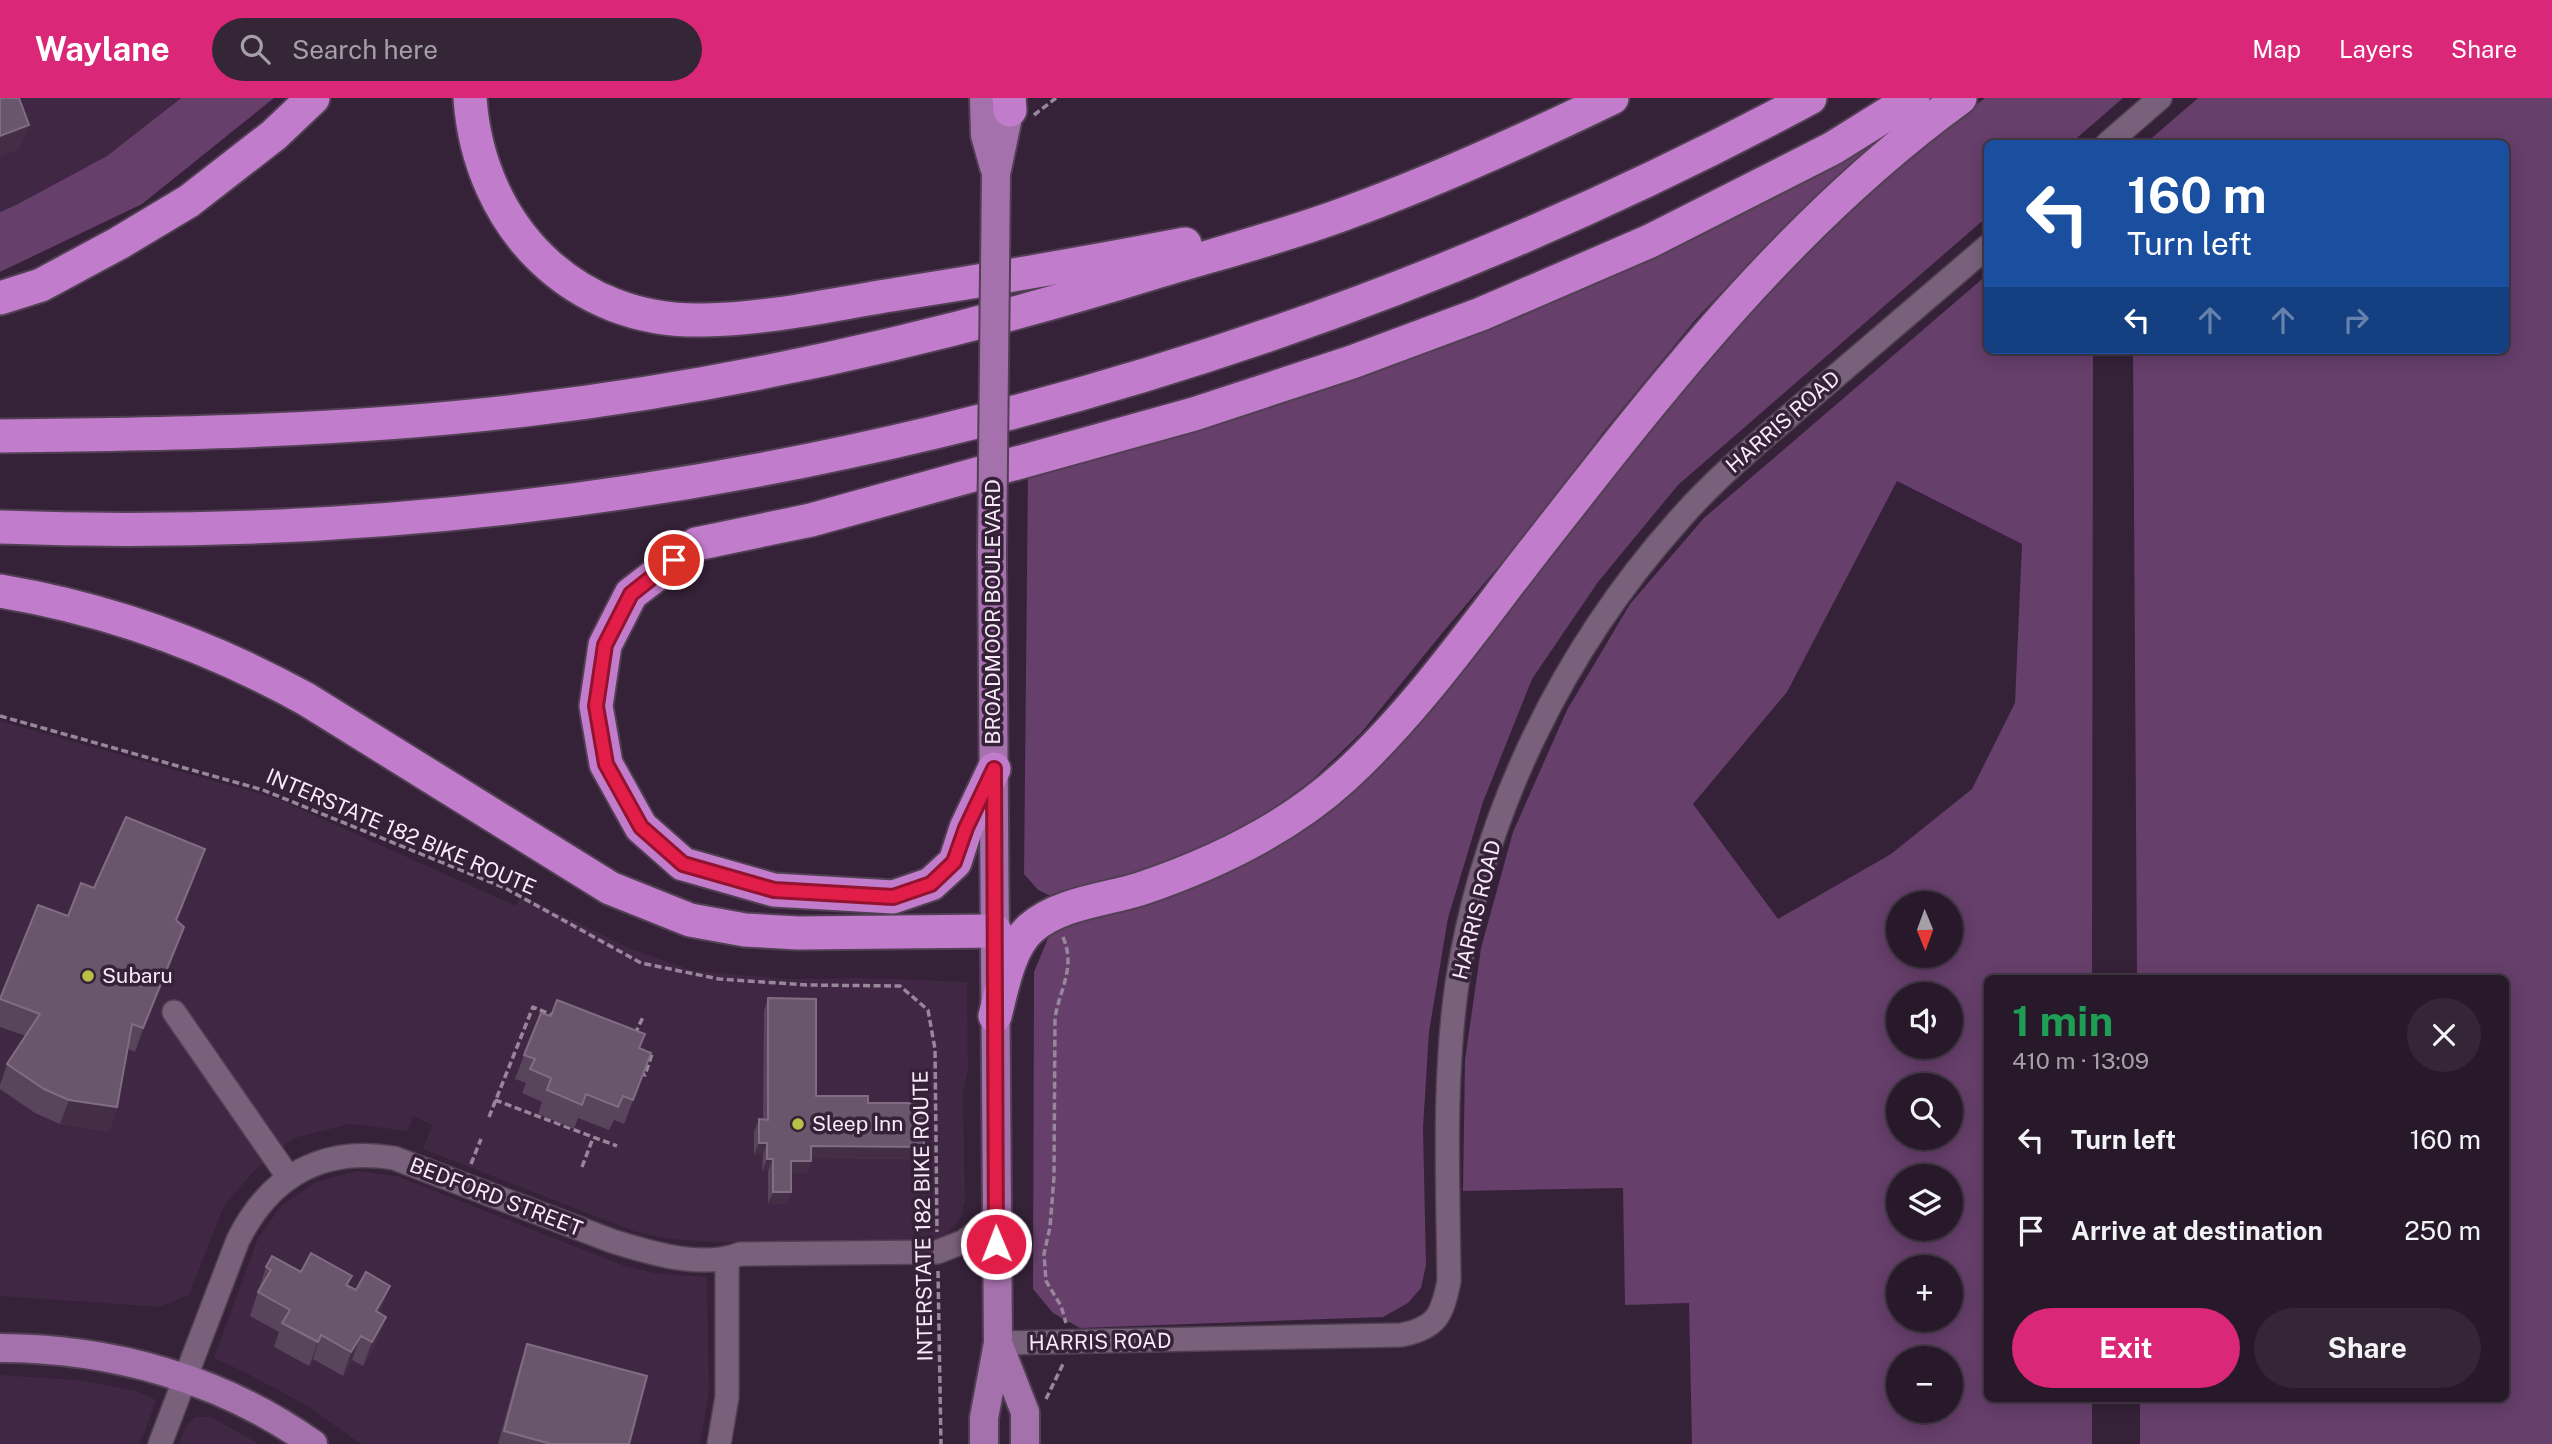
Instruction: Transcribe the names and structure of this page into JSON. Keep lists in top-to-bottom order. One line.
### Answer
{"streets":{"main road":["BROADMOOR BOULEVARD"],"street":["HARRIS ROAD","BEDFORD STREET"],"path":["INTERSTATE 182 BIKE ROUTE"]},"crossings":[["HARRIS ROAD","BROADMOOR BOULEVARD"],["BROADMOOR BOULEVARD","BEDFORD STREET"],["INTERSTATE 182 BIKE ROUTE","BEDFORD STREET"]],"places":["Subaru","Sleep Inn"],"north":"bottom","page":{"header":"Waylane","search":"Search here","nav":["Map","Layers","Share"],"turn":["160 m","Turn left"],"map_buttons":["+","−"],"heading":["1 min","410 m · 13:09"],"list":[{"name":"Turn left","value":"160 m"},{"name":"Arrive at destination","value":"250 m"}],"buttons":["Exit","Share"]}}
